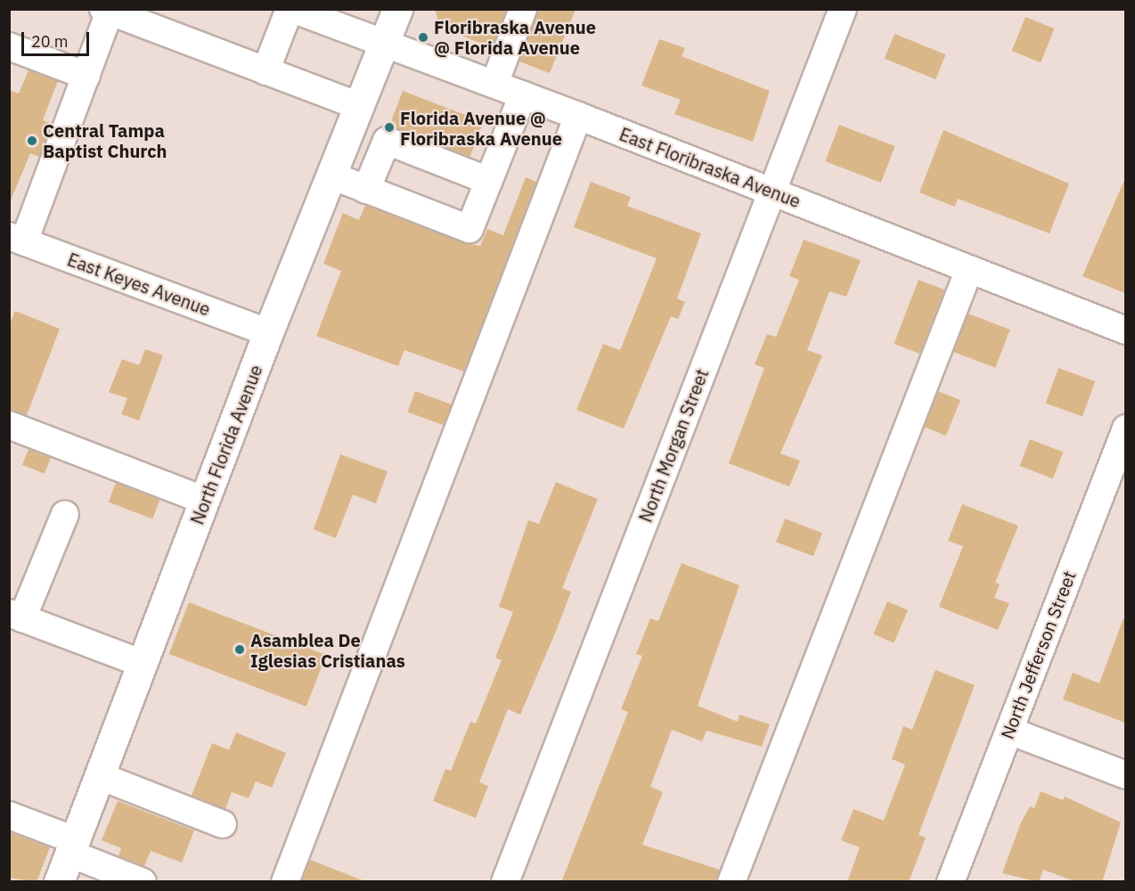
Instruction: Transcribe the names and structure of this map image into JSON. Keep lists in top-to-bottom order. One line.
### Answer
{"streets":{"main road":["North Florida Avenue"],"street":["East Floribraska Avenue","East Keyes Avenue","North Morgan Street","North Jefferson Street"]},"crossings":[["East Floribraska Avenue","North Florida Avenue"],["East Floribraska Avenue","North Morgan Street"],["East Keyes Avenue","North Florida Avenue"]],"places":["Floribraska Avenue @ Florida Avenue","Florida Avenue @ Floribraska Avenue","Central Tampa Baptist Church","Asamblea De Iglesias Cristianas"],"scale_bar":"20 m"}
